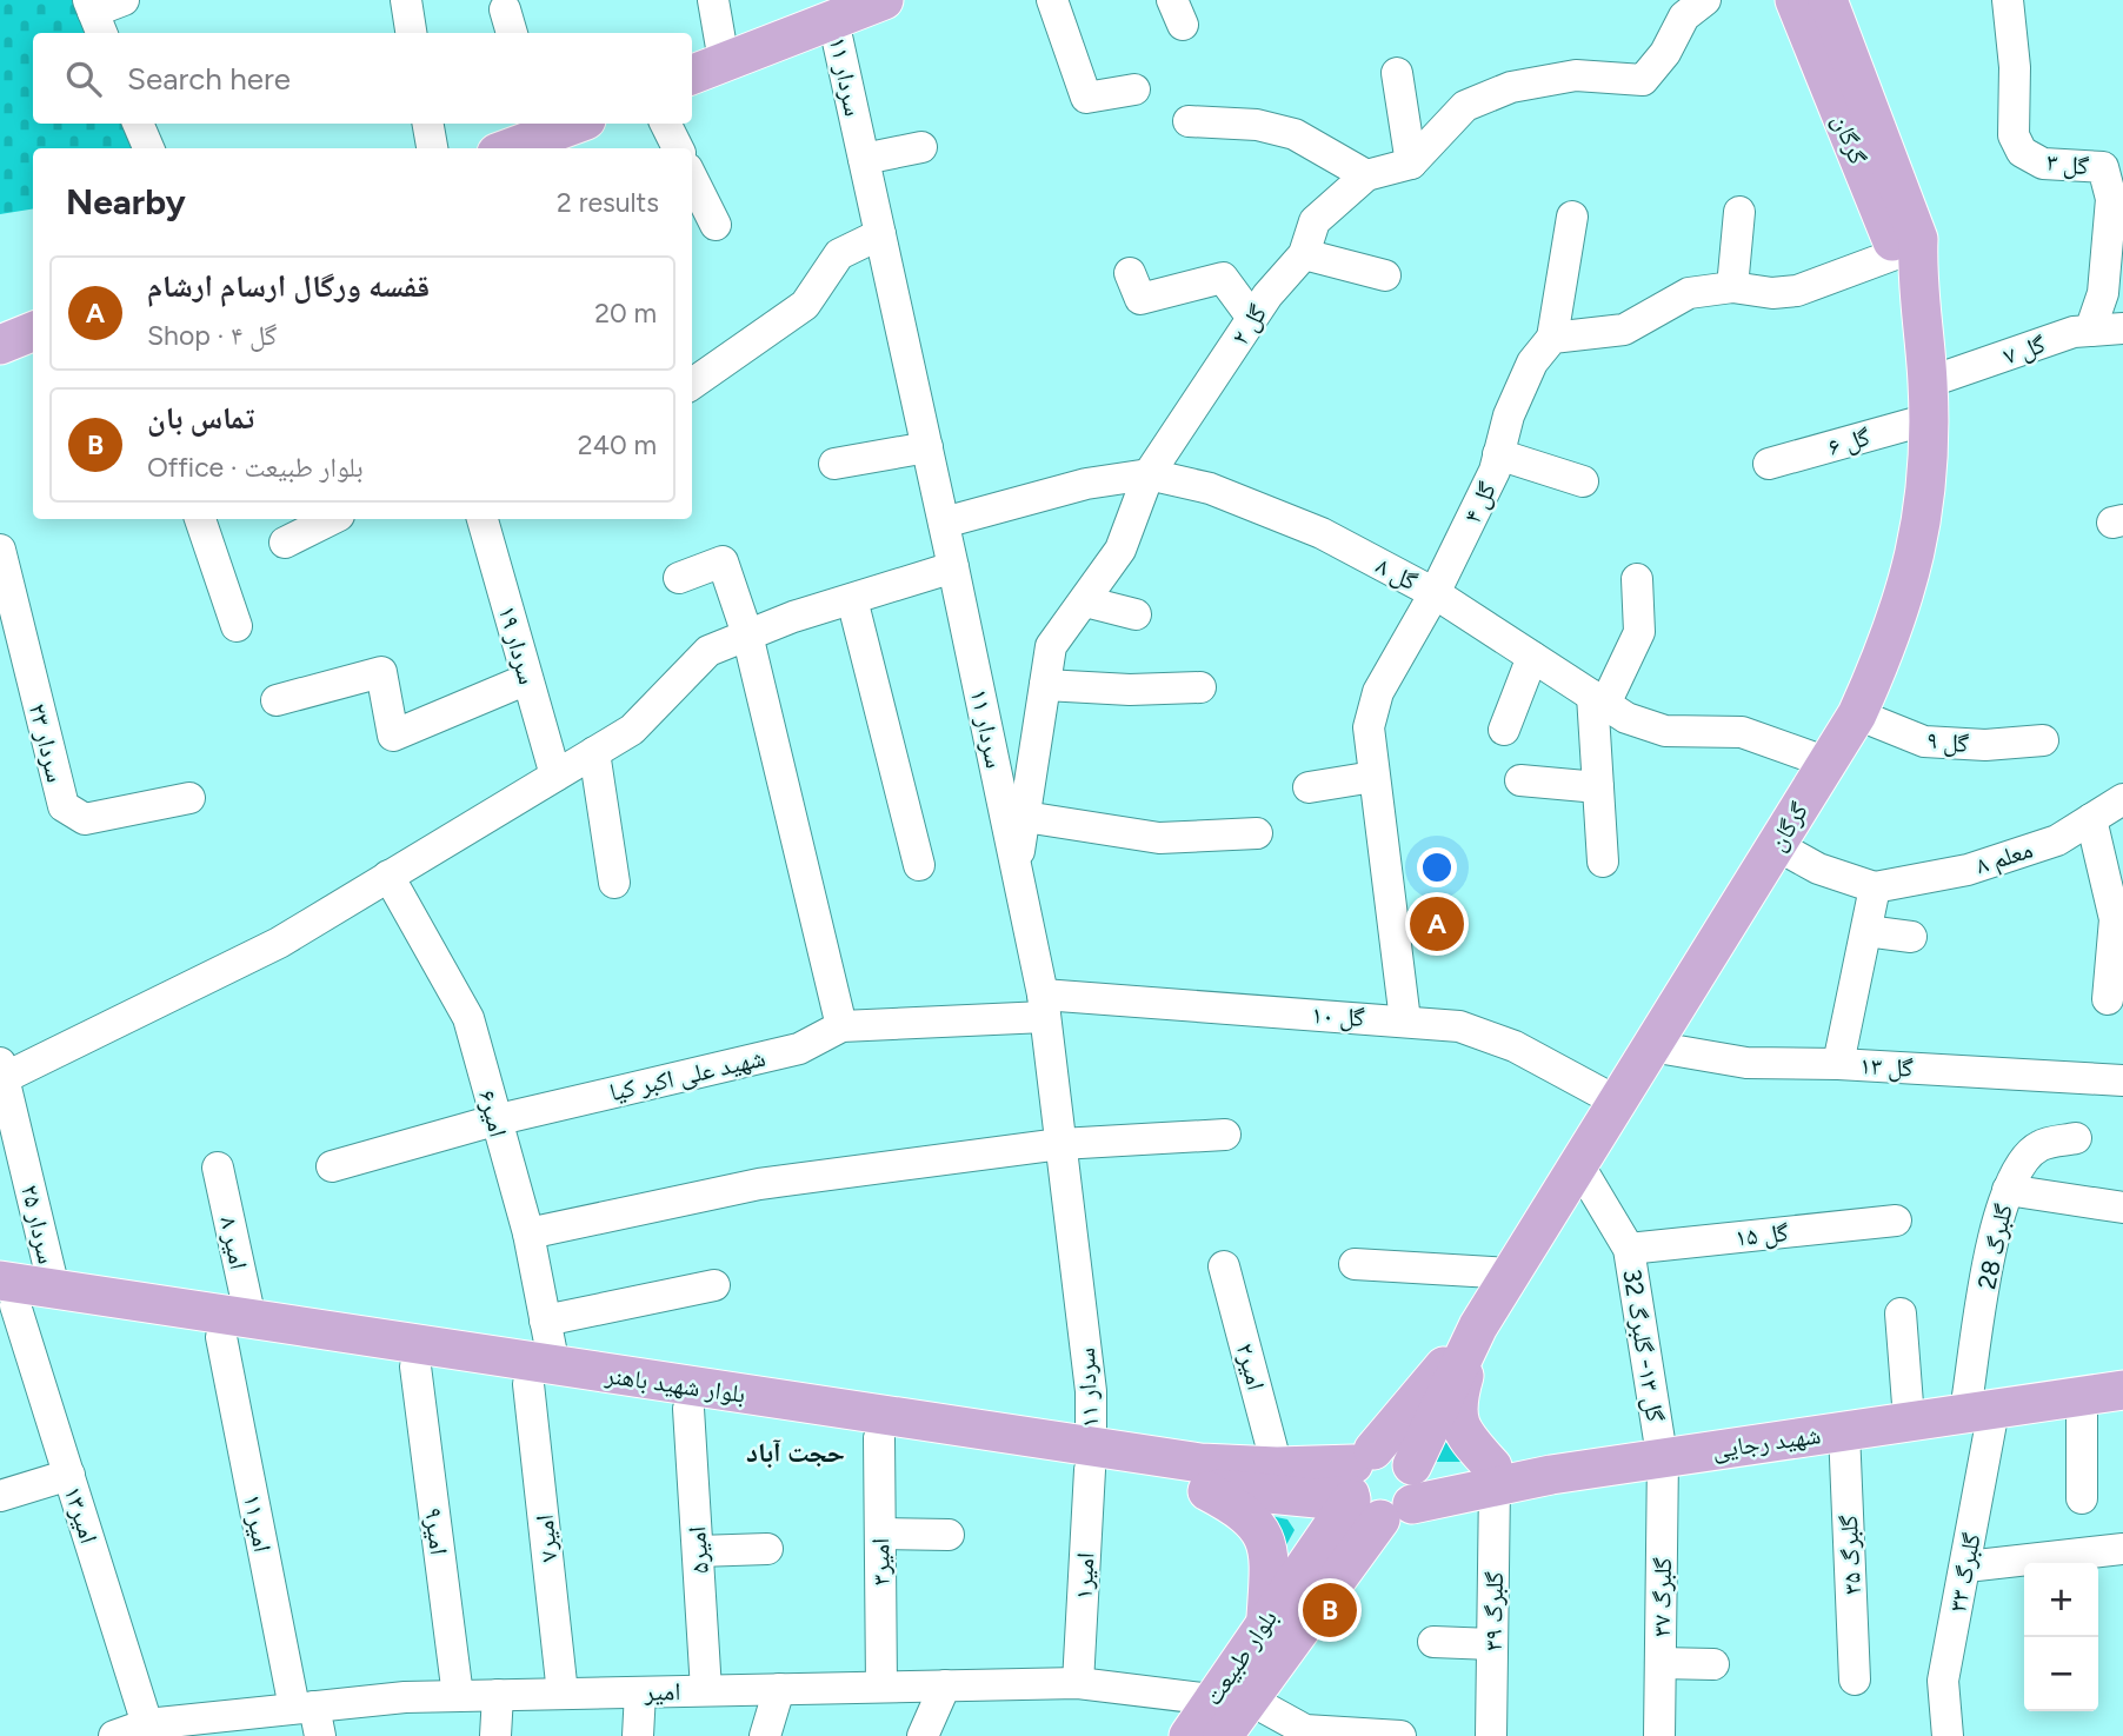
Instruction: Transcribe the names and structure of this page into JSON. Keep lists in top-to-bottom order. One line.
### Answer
{"streets":{"main road":["گرگان","بلوار شهید باهنر","شهید رجایی","بلوار طبیعت"],"street":["سردار ۱۱","گل ۳","گل ۲","گل ۷","گل ۶","گل ۴","گل ۸","سردار ۱۹","گل ۹","سردار ۲۳","معلم ۸","گل ۱۰","گل ۱۳","شهید علی اکبر کیا","امیر۶","سردار ۲۵","گل ۱۵","امیر ۸","گلبرگ 28","گل ۱۳- گلبرگ 32","امیر۲","امیر۱۳","امیر۱۱","امیر۹","امیر۷","امیر۵","گلبرگ ۳۵","امیر۳","گلبرگ ۳۳","امیر۱","گلبرگ ۳۷","گلبرگ ۳۹","امیر"]},"crossings":[["سردار ۱۱","گل ۲"],["سردار ۱۱","گل ۸"],["سردار ۱۱","گل ۱۰"],["سردار ۱۱","شهید علی اکبر کیا"],["سردار ۱۱","بلوار شهید باهنر"],["سردار ۱۱","امیر۱"],["گرگان","گل ۷"],["گرگان","گل ۶"],["گرگان","گل ۸"],["گرگان","گل ۹"],["گرگان","گل ۱۰"],["گرگان","گل ۱۳"],["گرگان","گل ۱۳- گلبرگ 32"],["گل ۳","گل ۷"],["گل ۲","گل ۸"],["گل ۷","گل ۶"],["گل ۴","گل ۸"],["گل ۴","گل ۱۰"],["گل ۱۰","شهید علی اکبر کیا"],["شهید علی اکبر کیا","امیر۶"],["امیر۶","بلوار شهید باهنر"],["امیر۶","امیر۷"],["سردار ۲۵","بلوار شهید باهنر"],["گل ۱۵","گل ۱۳- گلبرگ 32"],["امیر ۸","بلوار شهید باهنر"],["امیر ۸","امیر۱۱"],["گلبرگ 28","شهید رجایی"],["گلبرگ 28","گلبرگ ۳۳"],["گل ۱۳- گلبرگ 32","شهید رجایی"],["گل ۱۳- گلبرگ 32","گلبرگ ۳۷"],["امیر۲","بلوار شهید باهنر"],["بلوار شهید باهنر","شهید رجایی"],["بلوار شهید باهنر","امیر۱۳"],["بلوار شهید باهنر","امیر۱۱"],["بلوار شهید باهنر","امیر۹"],["بلوار شهید باهنر","امیر۷"],["بلوار شهید باهنر","امیر۵"],["بلوار شهید باهنر","امیر۳"],["بلوار شهید باهنر","امیر۱"],["بلوار شهید باهنر","بلوار طبیعت"],["شهید رجایی","گلبرگ ۳۵"],["شهید رجایی","گلبرگ ۳۳"],["شهید رجایی","گلبرگ ۳۷"],["شهید رجایی","گلبرگ ۳۹"],["شهید رجایی","بلوار طبیعت"],["امیر۱۳","امیر"],["امیر۱۱","امیر"],["امیر۹","امیر"],["امیر۷","امیر"],["امیر۵","امیر"],["امیر۳","امیر"],["امیر۱","امیر"],["بلوار طبیعت","امیر"]],"districts":["حجت آباد"],"page":{"search":"Search here","heading":["Nearby","2 results"],"list":[{"mark":"A","name":"قفسه ورگال ارسام ارشام","note":"Shop · گل ۴","value":"20 m"},{"mark":"B","name":"تماس بان","note":"Office · بلوار طبیعت","value":"240 m"}],"pins":["A","B"],"map_buttons":["+","−"]}}
